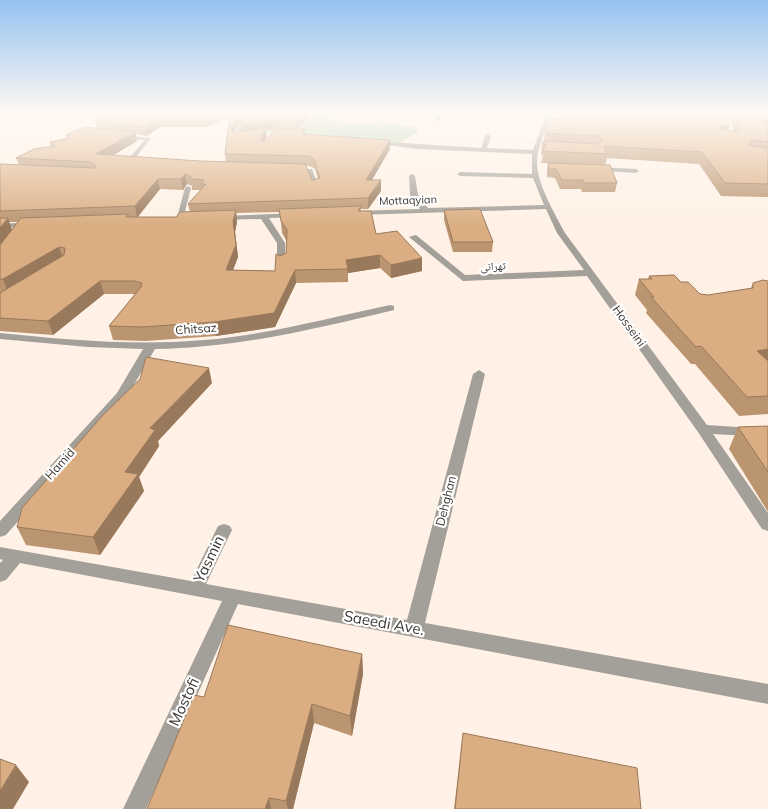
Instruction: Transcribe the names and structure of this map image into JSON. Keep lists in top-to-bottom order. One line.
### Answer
{"streets":{"street":["Mottaqyian","تهرانی","Hosseini","Chitsaz","Hamid","Dehghan","Yasmin","Saeedi Ave.","Mostofi"]},"crossings":[["Mottaqyian","Hosseini"],["تهرانی","Hosseini"],["Chitsaz","Hamid"],["Dehghan","Saeedi Ave."],["Yasmin","Saeedi Ave."],["Saeedi Ave.","Mostofi"]]}
